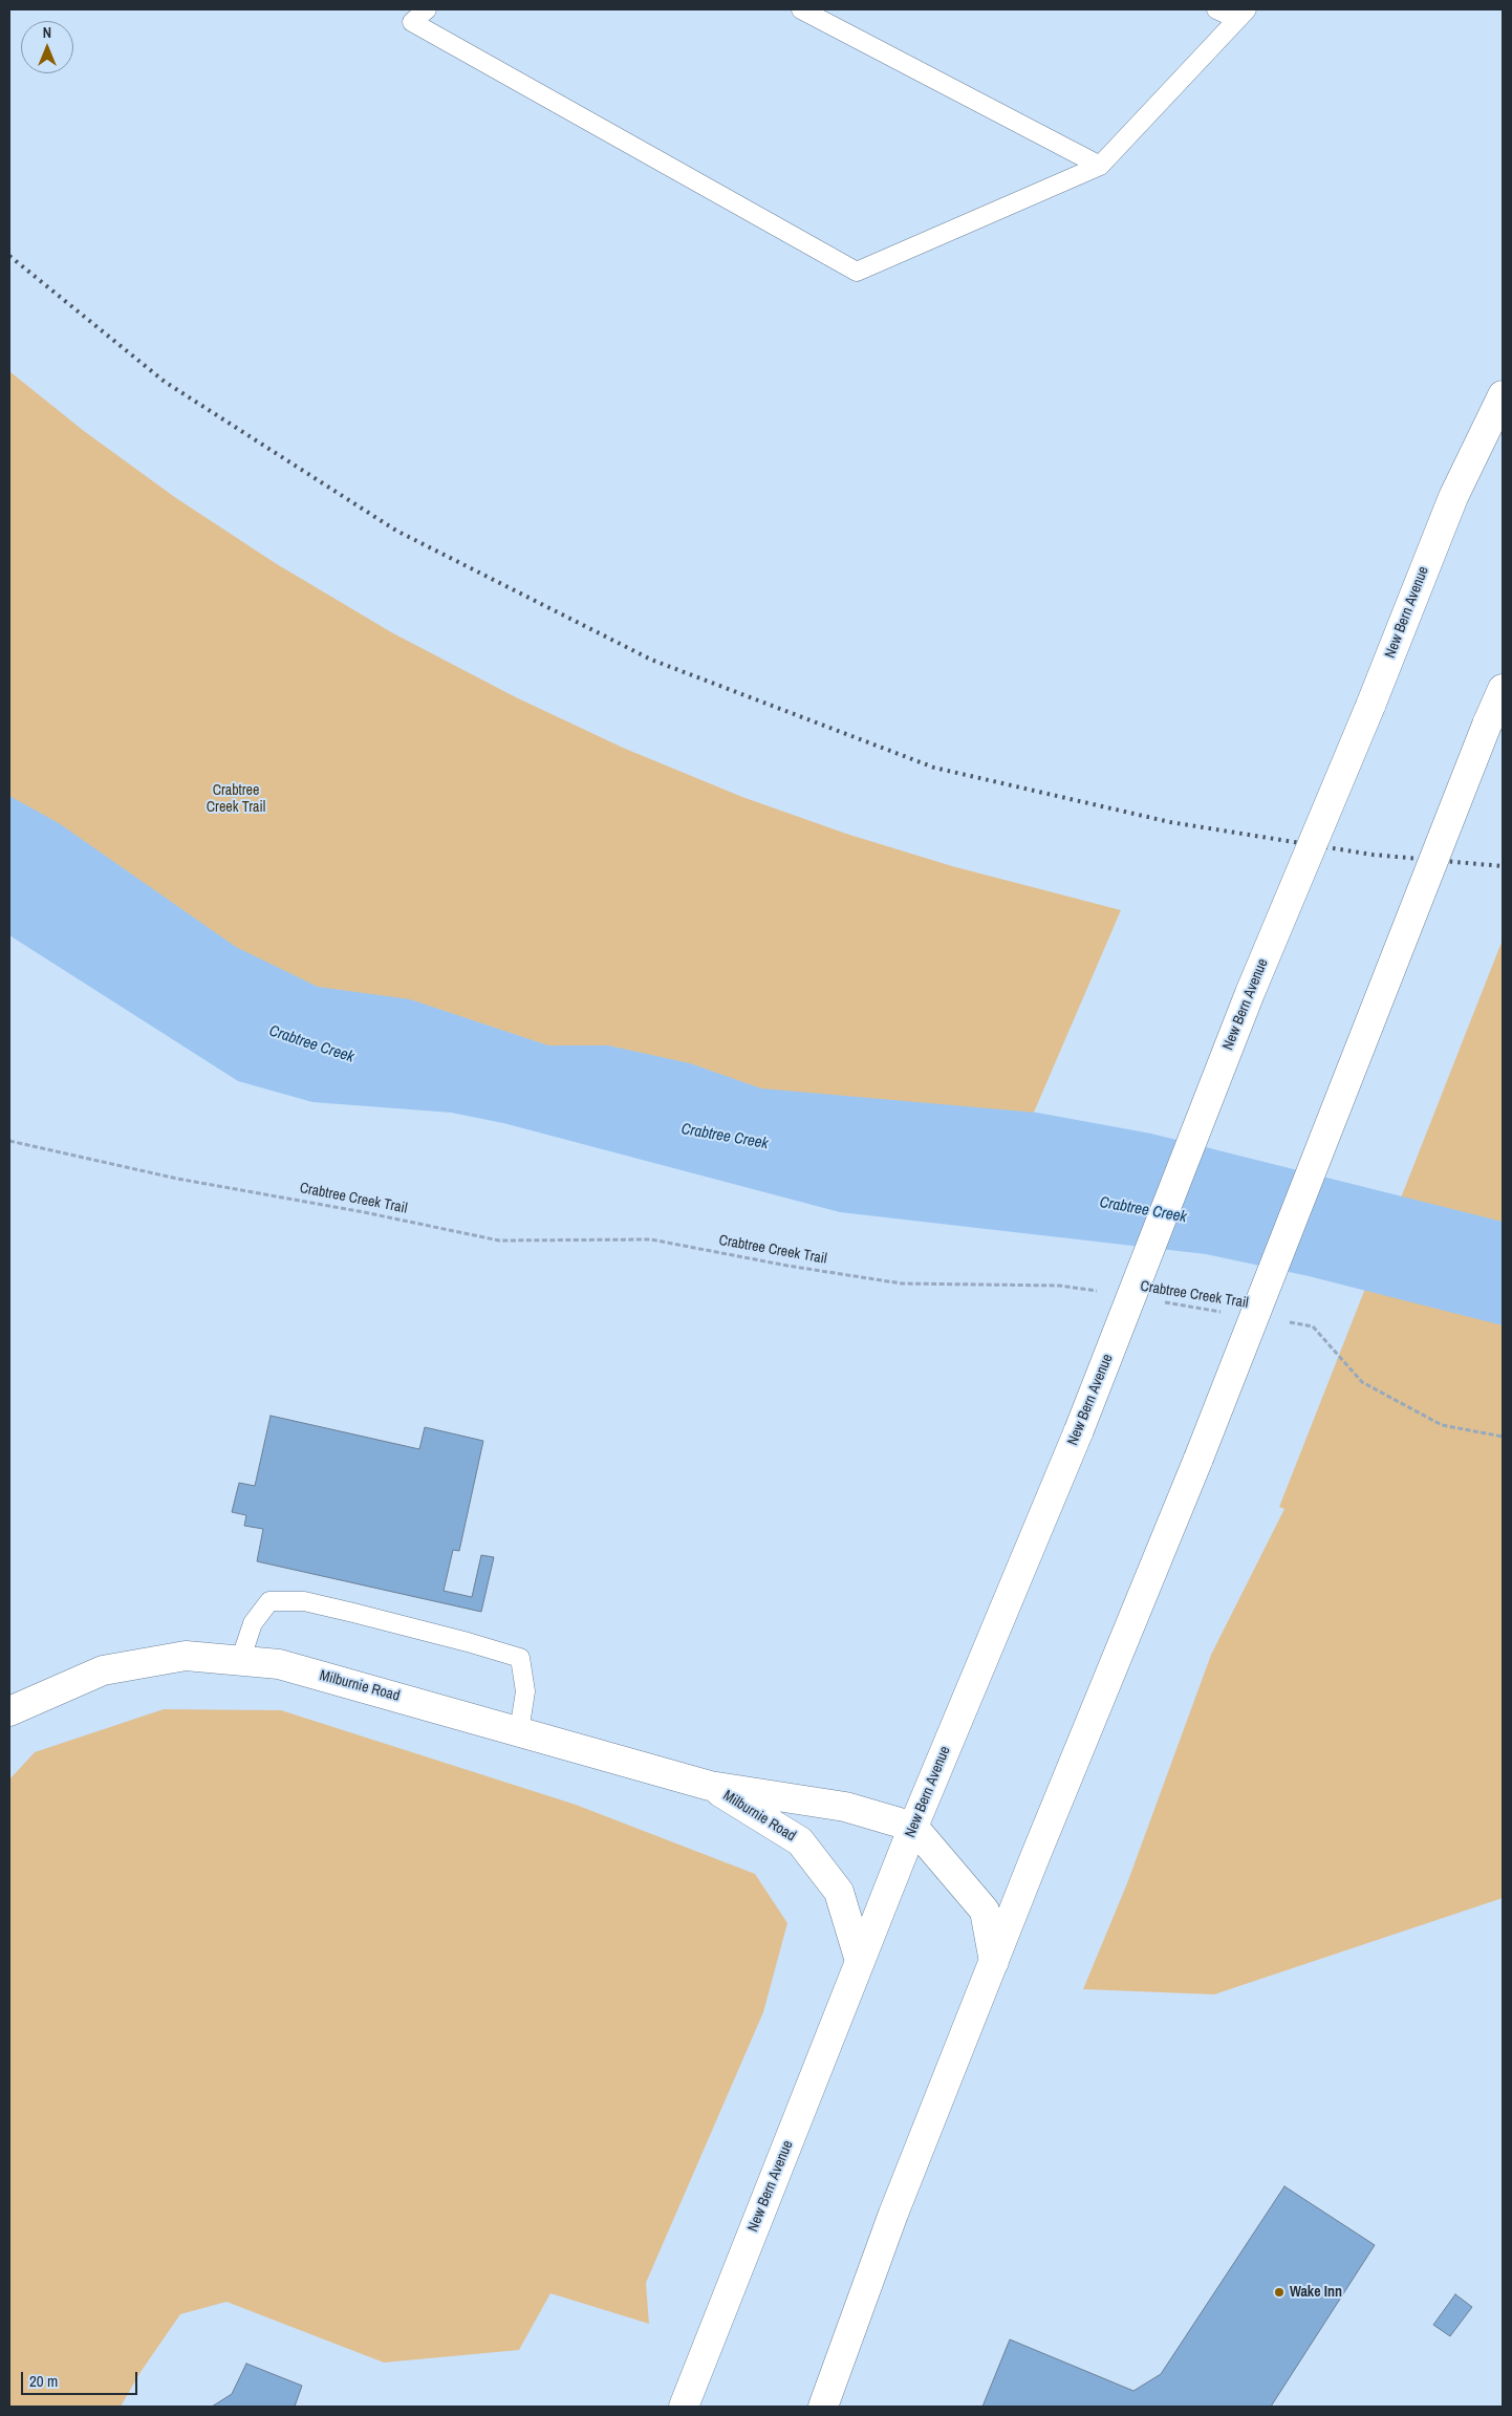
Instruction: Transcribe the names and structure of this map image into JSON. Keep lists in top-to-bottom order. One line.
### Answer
{"streets":{"main road":["New Bern Avenue","Milburnie Road"],"path":["Crabtree Creek Trail"]},"crossings":[["New Bern Avenue","Milburnie Road"]],"water":["Crabtree Creek"],"parks":["Crabtree Creek Trail"],"places":["Wake Inn"],"scale_bar":"20 m","north":"top"}
